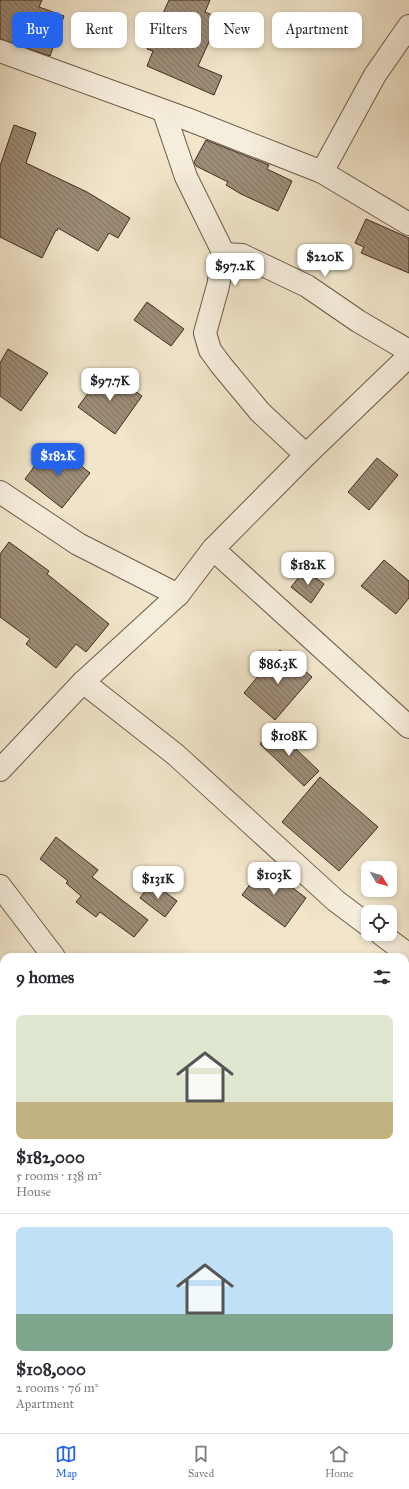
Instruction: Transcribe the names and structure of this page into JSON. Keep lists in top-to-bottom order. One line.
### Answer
{"north":"bottom right","page":{"chip":["Buy","Rent","Filters","New","Apartment"],"price":["$220K","$97.2K","$97.7K","$182K","$182K","$86.3K","$108K","$103K","$131K"],"heading":"9 homes","list":[{"name":"$182,000","note":"5 rooms · 138 m² · House"},{"name":"$108,000","note":"2 rooms · 76 m² · Apartment"}],"tabs":["Map","Saved","Home"]}}
